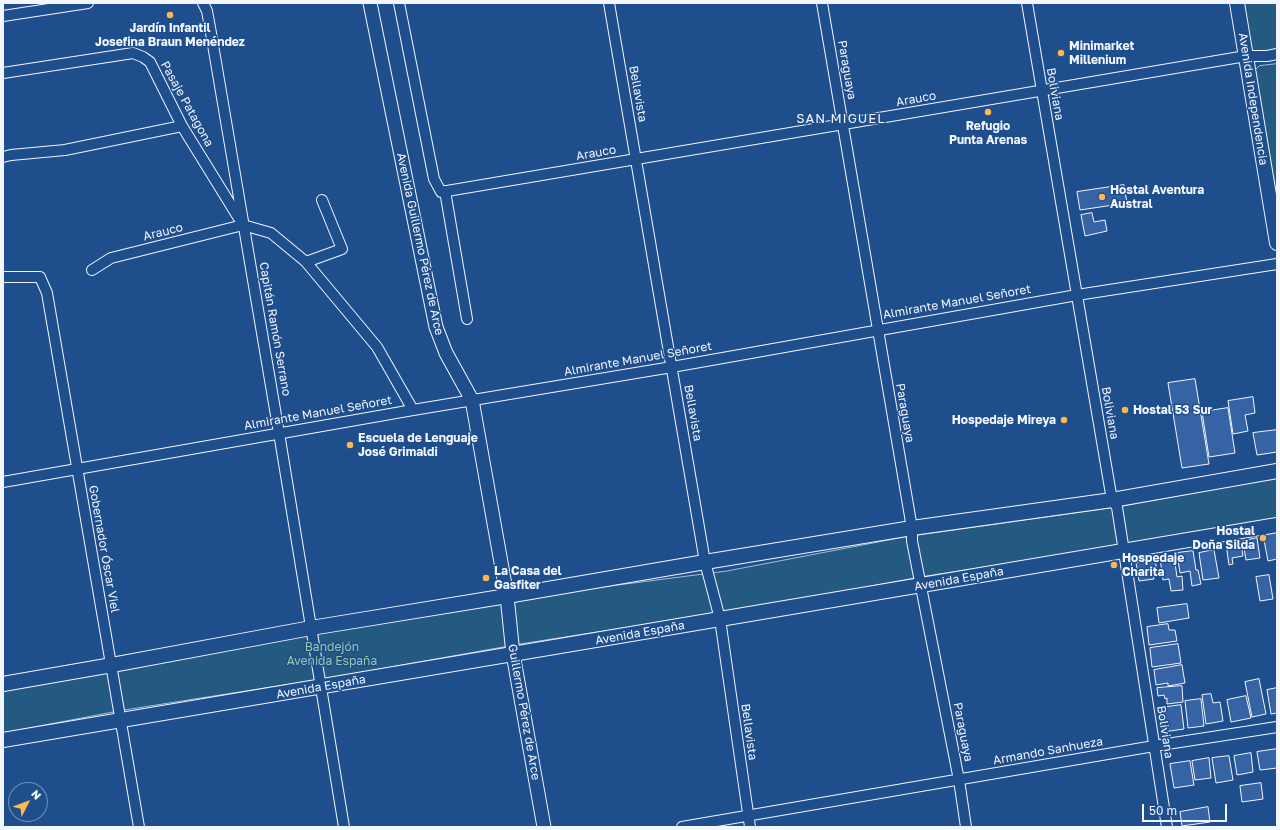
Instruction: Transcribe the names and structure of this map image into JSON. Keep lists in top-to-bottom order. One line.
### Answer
{"streets":{"main road":["Avenida Independencia","Avenida España"],"street":["Paraguaya","Bellavista","Boliviana","Arauco","Pasaje Patagona","Avenida Guillermo Pérez de Arce","Almirante Manuel Señoret","Capitán Ramón Serrano","Gobernador Óscar Viel","Guillermo Pérez de Arce","Armando Sanhueza"]},"crossings":[["Paraguaya","Arauco"],["Paraguaya","Almirante Manuel Señoret"],["Paraguaya","Avenida España"],["Paraguaya","Armando Sanhueza"],["Bellavista","Arauco"],["Bellavista","Almirante Manuel Señoret"],["Bellavista","Avenida España"],["Bellavista","Armando Sanhueza"],["Boliviana","Arauco"],["Boliviana","Almirante Manuel Señoret"],["Boliviana","Avenida España"],["Boliviana","Armando Sanhueza"],["Arauco","Avenida Independencia"],["Arauco","Pasaje Patagona"],["Arauco","Capitán Ramón Serrano"],["Pasaje Patagona","Capitán Ramón Serrano"],["Avenida Guillermo Pérez de Arce","Almirante Manuel Señoret"],["Avenida Guillermo Pérez de Arce","Guillermo Pérez de Arce"],["Almirante Manuel Señoret","Capitán Ramón Serrano"],["Almirante Manuel Señoret","Gobernador Óscar Viel"],["Capitán Ramón Serrano","Avenida España"],["Gobernador Óscar Viel","Avenida España"],["Avenida España","Guillermo Pérez de Arce"]],"districts":["SAN MIGUEL"],"parks":["Bandejón Avenida España"],"places":["Jardín Infantil Josefina Braun Menéndez","Minimarket Millenium","Refugio Punta Arenas","Hostal Aventura Austral","Hostal 53 Sur","Hospedaje Mireya","Escuela de Lenguaje José Grimaldi","Hostal Doña Silda","Hospedaje Charita","La Casa del Gasfiter"],"scale_bar":"50 m","north":"top right"}
